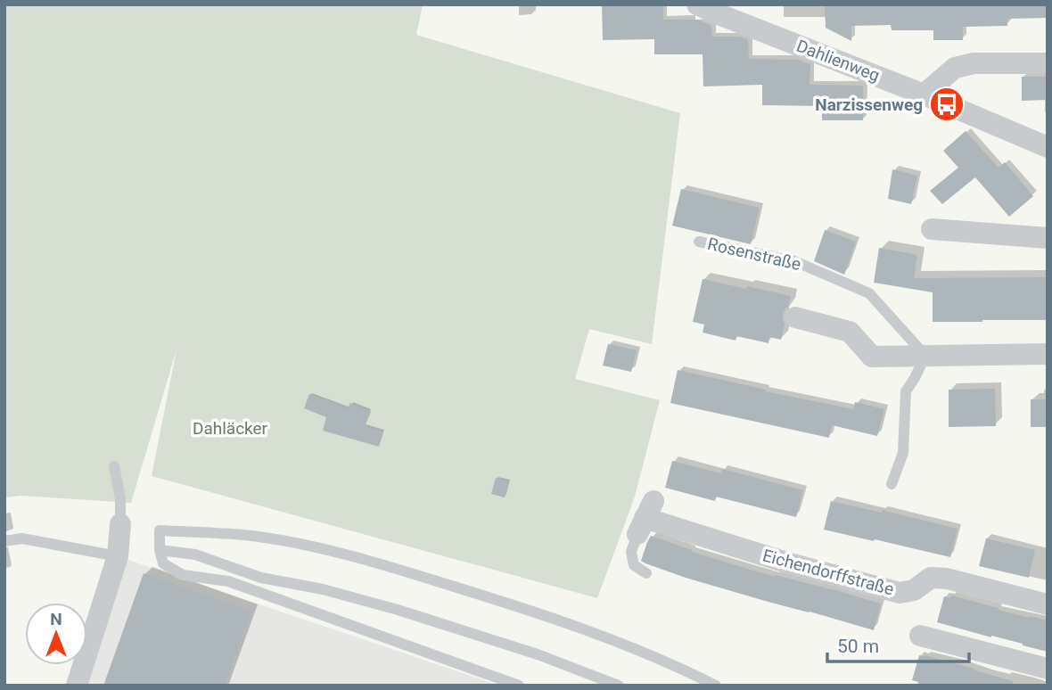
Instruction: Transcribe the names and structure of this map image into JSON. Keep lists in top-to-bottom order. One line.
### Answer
{"streets":{"street":["Dahlienweg","Eichendorffstraße"],"lane":["Rosenstraße"]},"parks":["Dahläcker"],"places":{"bus stop":["Narzissenweg"]},"scale_bar":"50 m","north":"top"}
